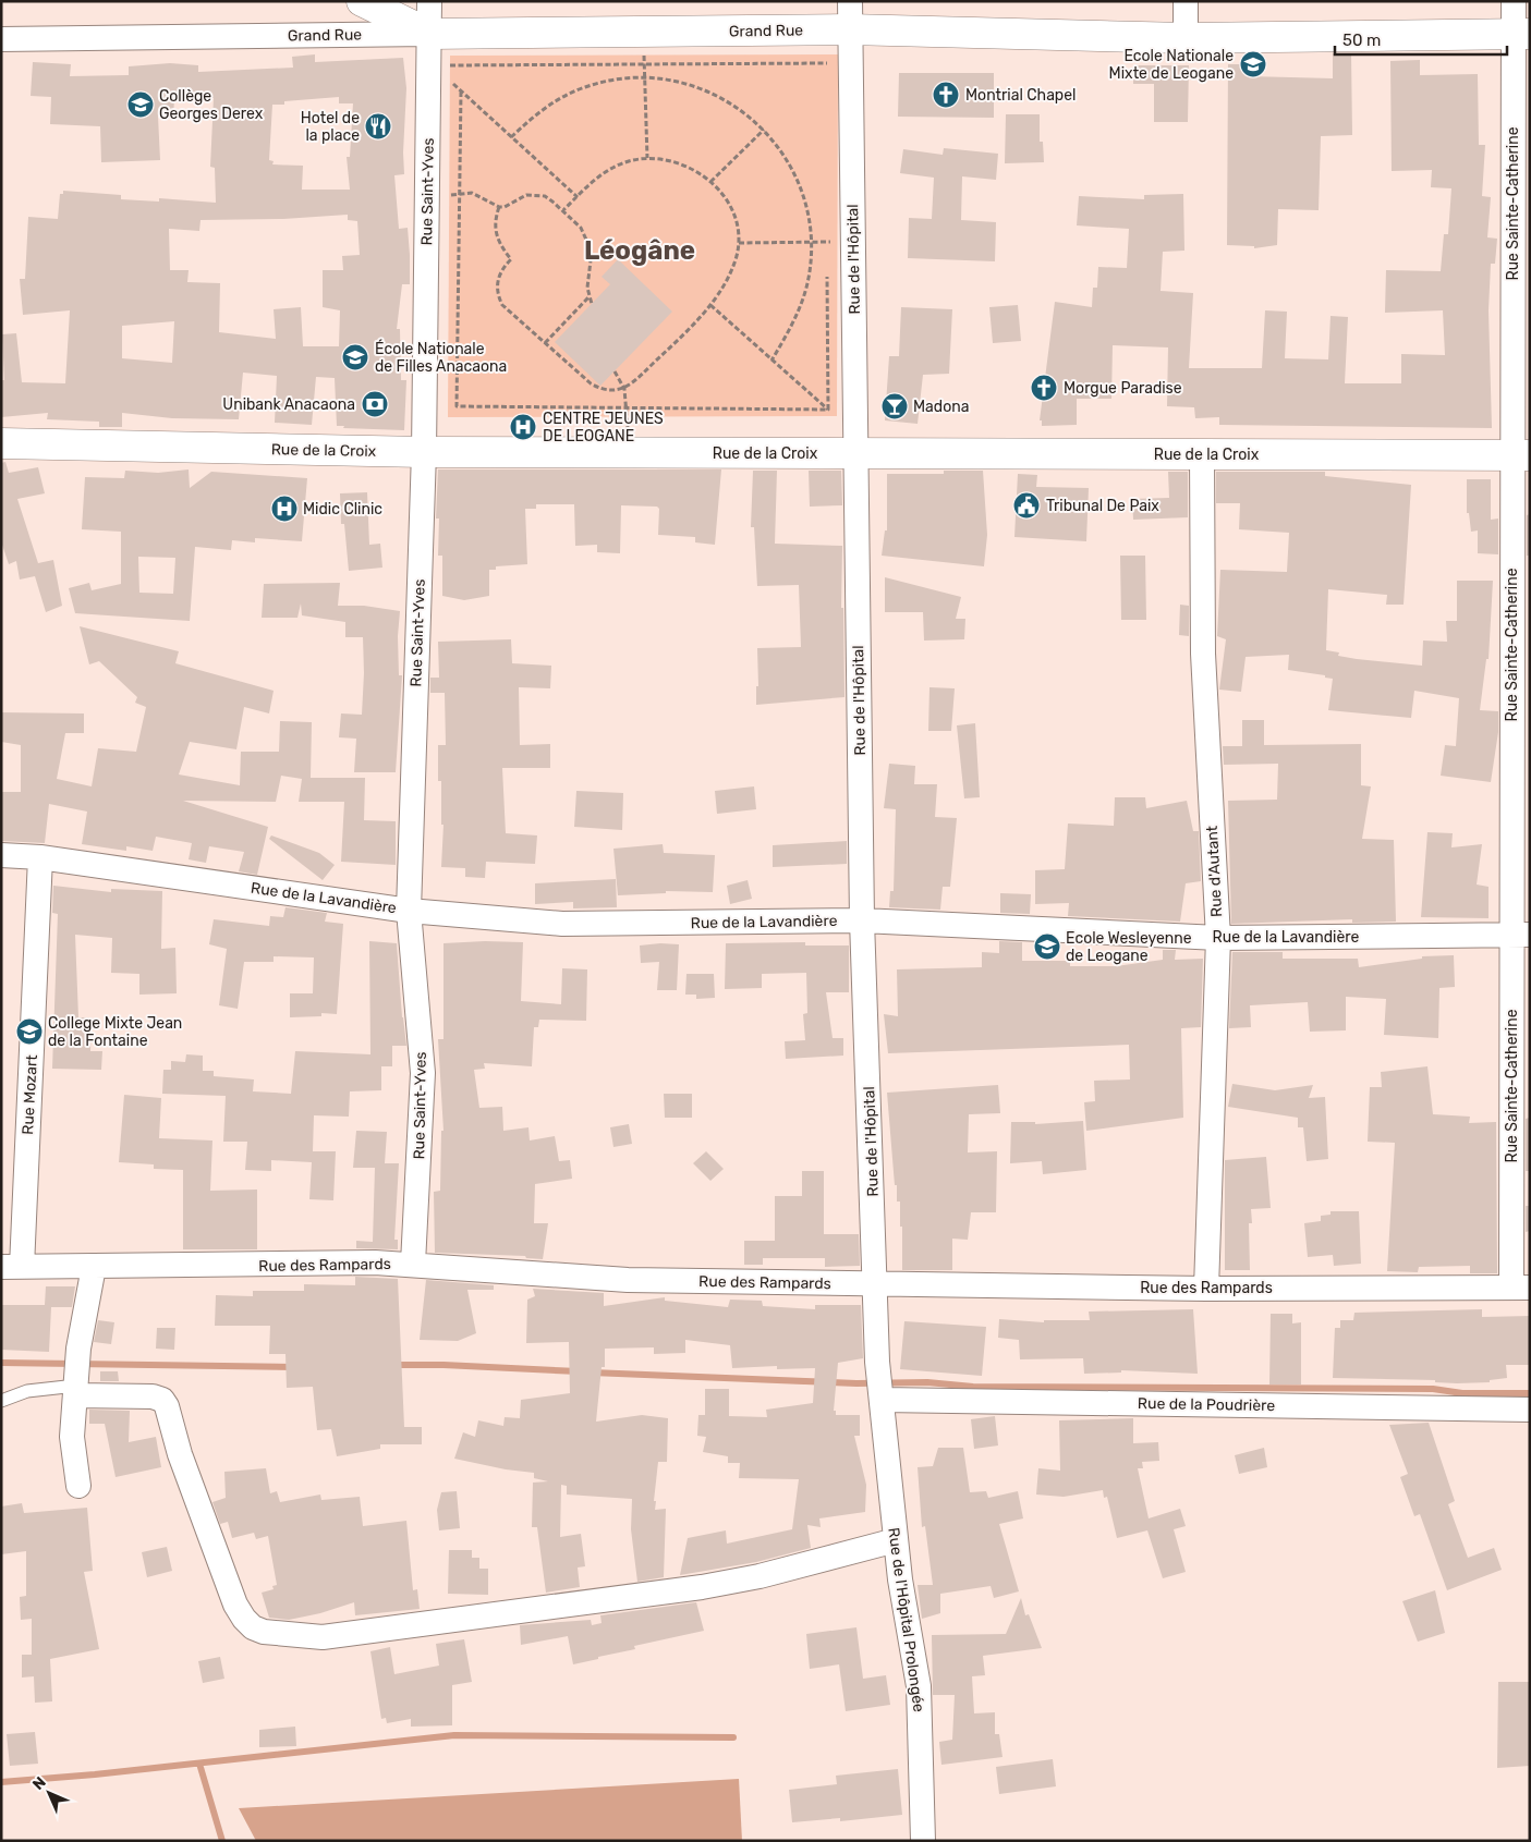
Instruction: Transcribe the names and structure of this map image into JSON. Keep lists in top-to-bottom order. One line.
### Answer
{"streets":{"street":["Grand Rue","Rue Saint-Yves","Rue Sainte-Catherine","Rue de l'Hôpital","Rue de la Croix","Rue d'Autant","Rue de la Lavandière","Rue Mozart","Rue des Rampards","Rue de la Poudrière","Rue de l'Hôpital Prolongée"]},"crossings":[["Grand Rue","Rue Saint-Yves"],["Grand Rue","Rue Sainte-Catherine"],["Grand Rue","Rue de l'Hôpital"],["Rue Saint-Yves","Rue de la Croix"],["Rue Saint-Yves","Rue de la Lavandière"],["Rue Saint-Yves","Rue des Rampards"],["Rue Sainte-Catherine","Rue de la Croix"],["Rue Sainte-Catherine","Rue de la Lavandière"],["Rue Sainte-Catherine","Rue des Rampards"],["Rue de l'Hôpital","Rue de la Croix"],["Rue de l'Hôpital","Rue de la Lavandière"],["Rue de l'Hôpital","Rue des Rampards"],["Rue de l'Hôpital","Rue de la Poudrière"],["Rue de l'Hôpital","Rue de l'Hôpital Prolongée"],["Rue de la Croix","Rue d'Autant"],["Rue d'Autant","Rue de la Lavandière"],["Rue d'Autant","Rue des Rampards"],["Rue de la Lavandière","Rue Mozart"],["Rue Mozart","Rue des Rampards"],["Rue de la Poudrière","Rue de l'Hôpital Prolongée"]],"districts":["Léogâne"],"places":{"school or university":["Ecole Nationale Mixte de Leogane","Collège Georges Derex","École Nationale de Filles Anacaona","Ecole Wesleyenne de Leogane","College Mixte Jean de la Fontaine"],"church":["Montrial Chapel","Morgue Paradise"],"restaurant":["Hotel de la place"],"bank":["Unibank Anacaona"],"bar":["Madona"],"hospital":["CENTRE JEUNES DE LEOGANE","Midic Clinic"],"public building":["Tribunal De Paix"]},"scale_bar":"50 m","north":"top left"}
